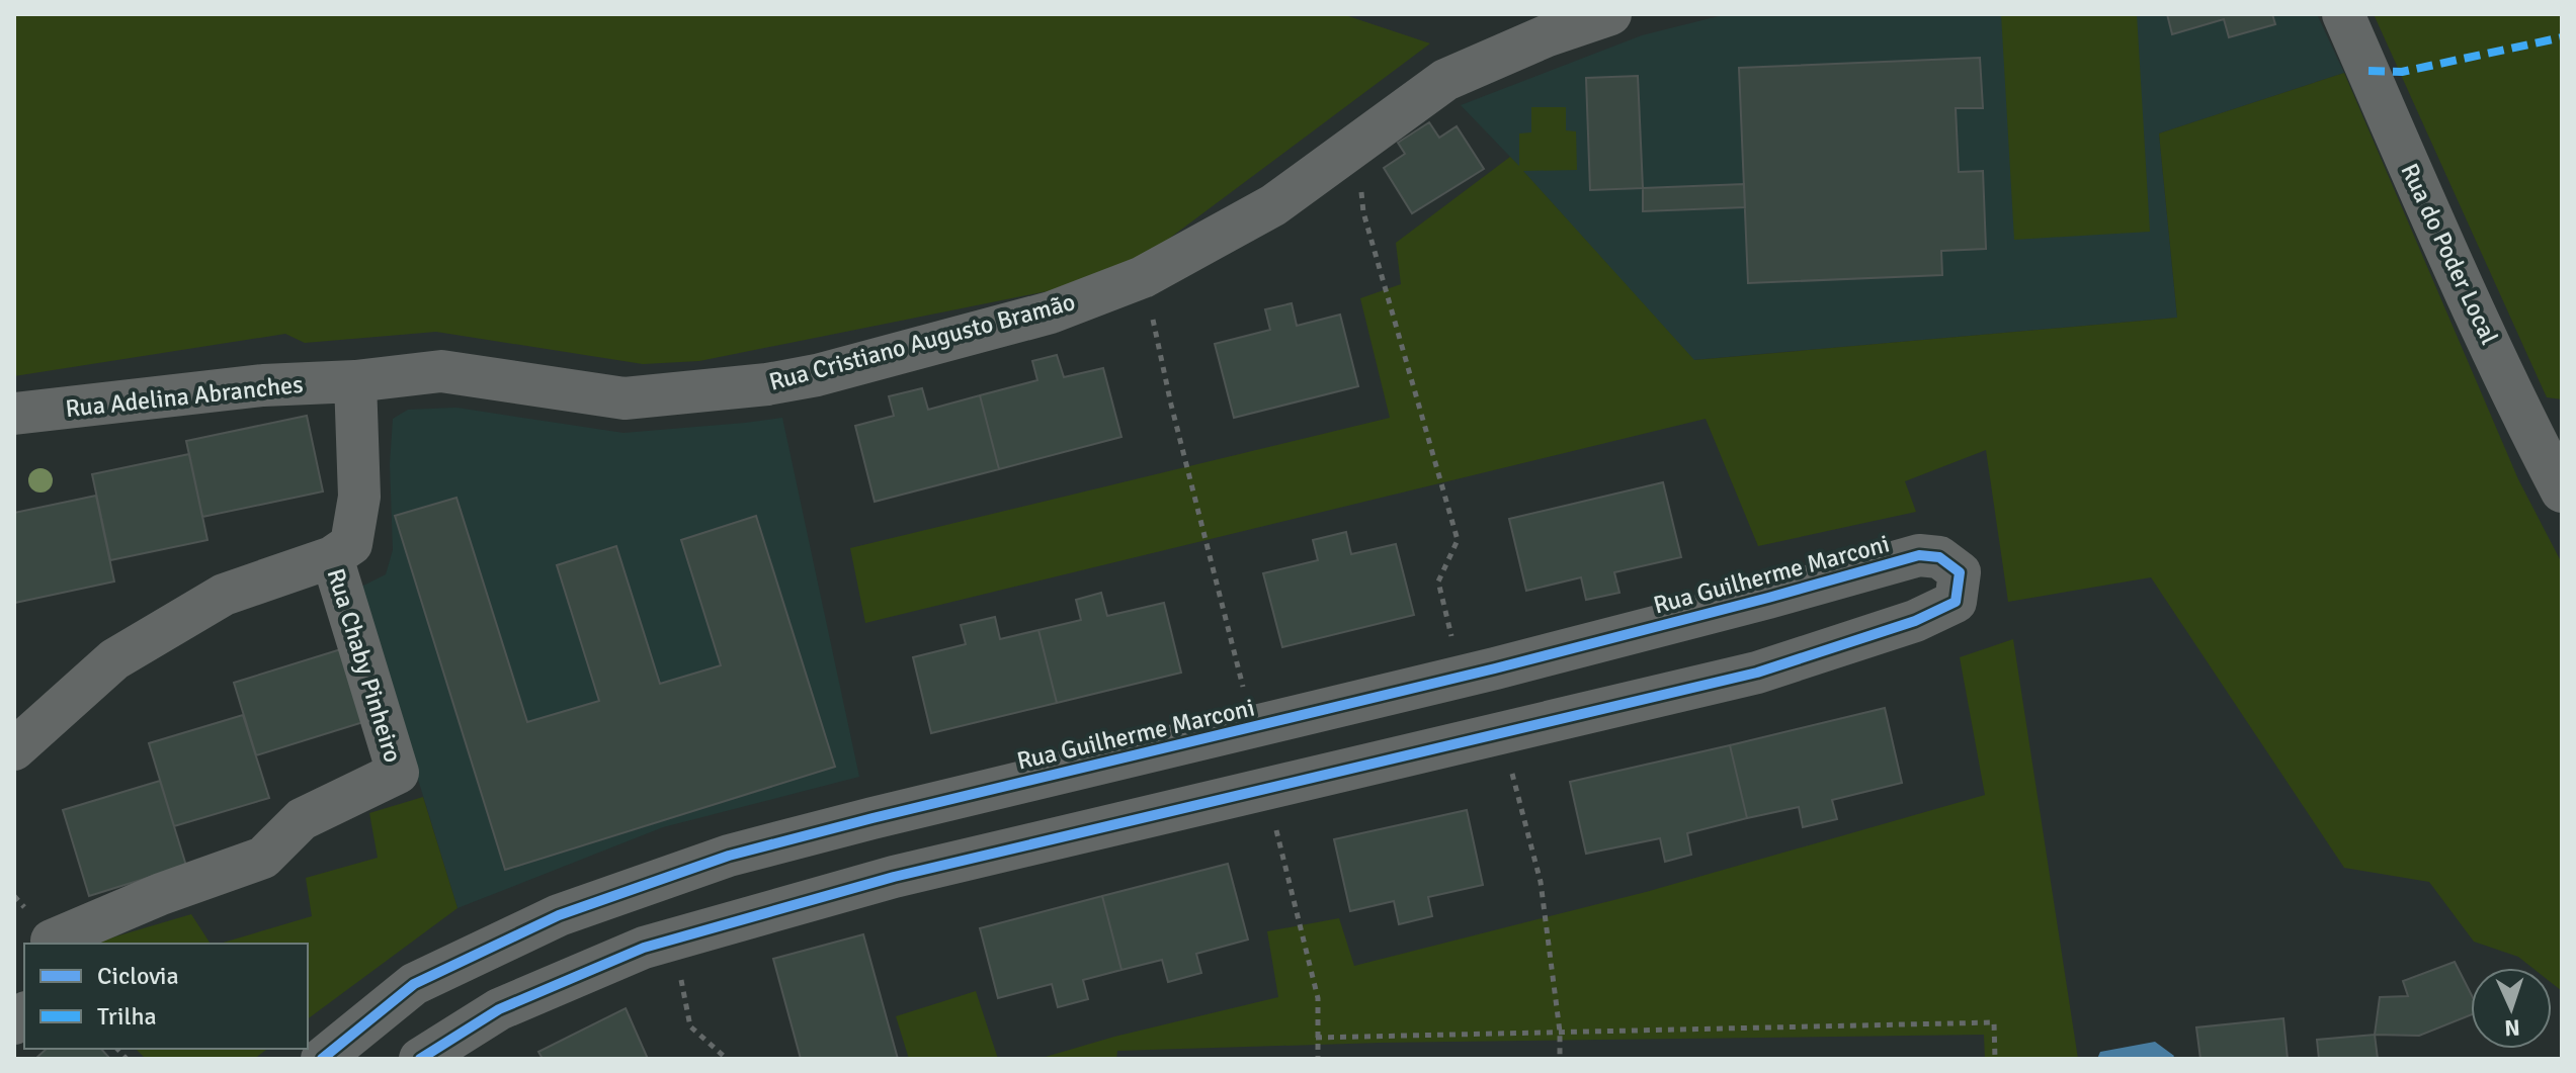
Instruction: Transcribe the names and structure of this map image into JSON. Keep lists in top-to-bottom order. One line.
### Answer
{"streets":{"street":["Rua do Poder Local","Rua Cristiano Augusto Bramão","Rua Adelina Abranches","Rua Guilherme Marconi","Rua Chaby Pinheiro"]},"crossings":[["Rua Cristiano Augusto Bramão","Rua Adelina Abranches"]],"legend":["Ciclovia","Trilha"],"north":"bottom"}
